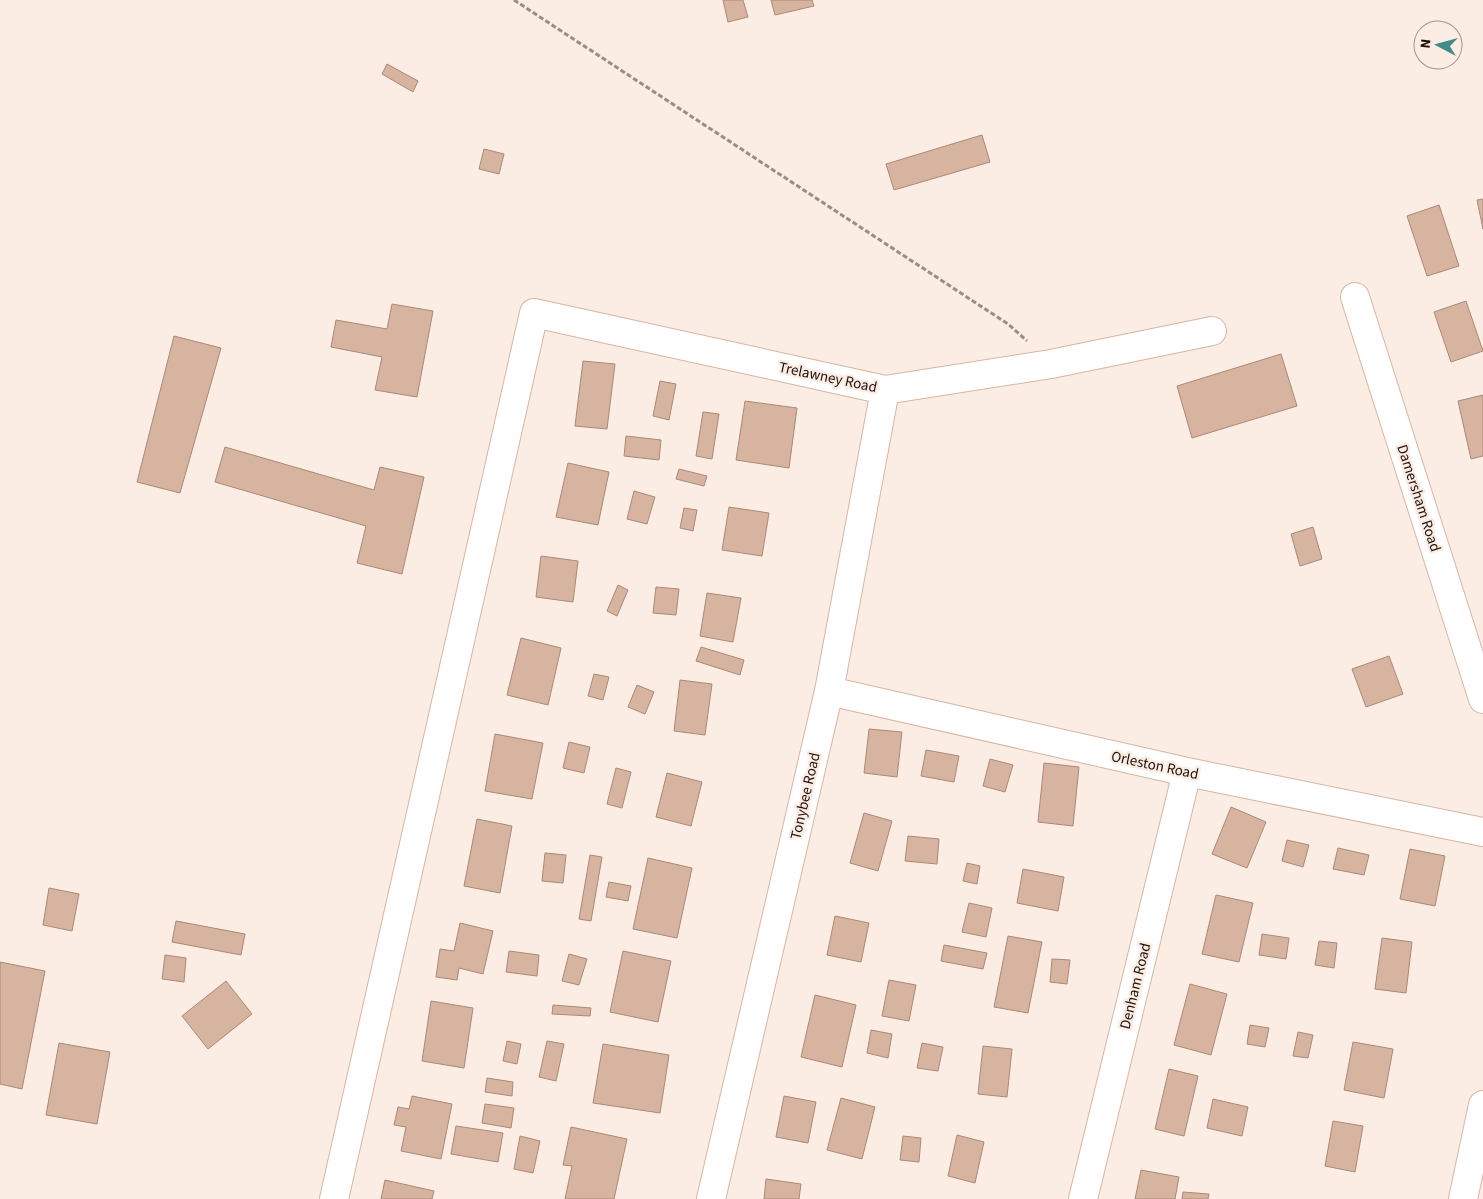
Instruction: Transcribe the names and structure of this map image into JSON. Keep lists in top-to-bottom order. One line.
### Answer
{"streets":{"street":["Trelawney Road","Damersham Road","Orleston Road","Tonybee Road","Denham Road"]},"crossings":[["Trelawney Road","Tonybee Road"],["Orleston Road","Tonybee Road"],["Orleston Road","Denham Road"]],"north":"left"}
